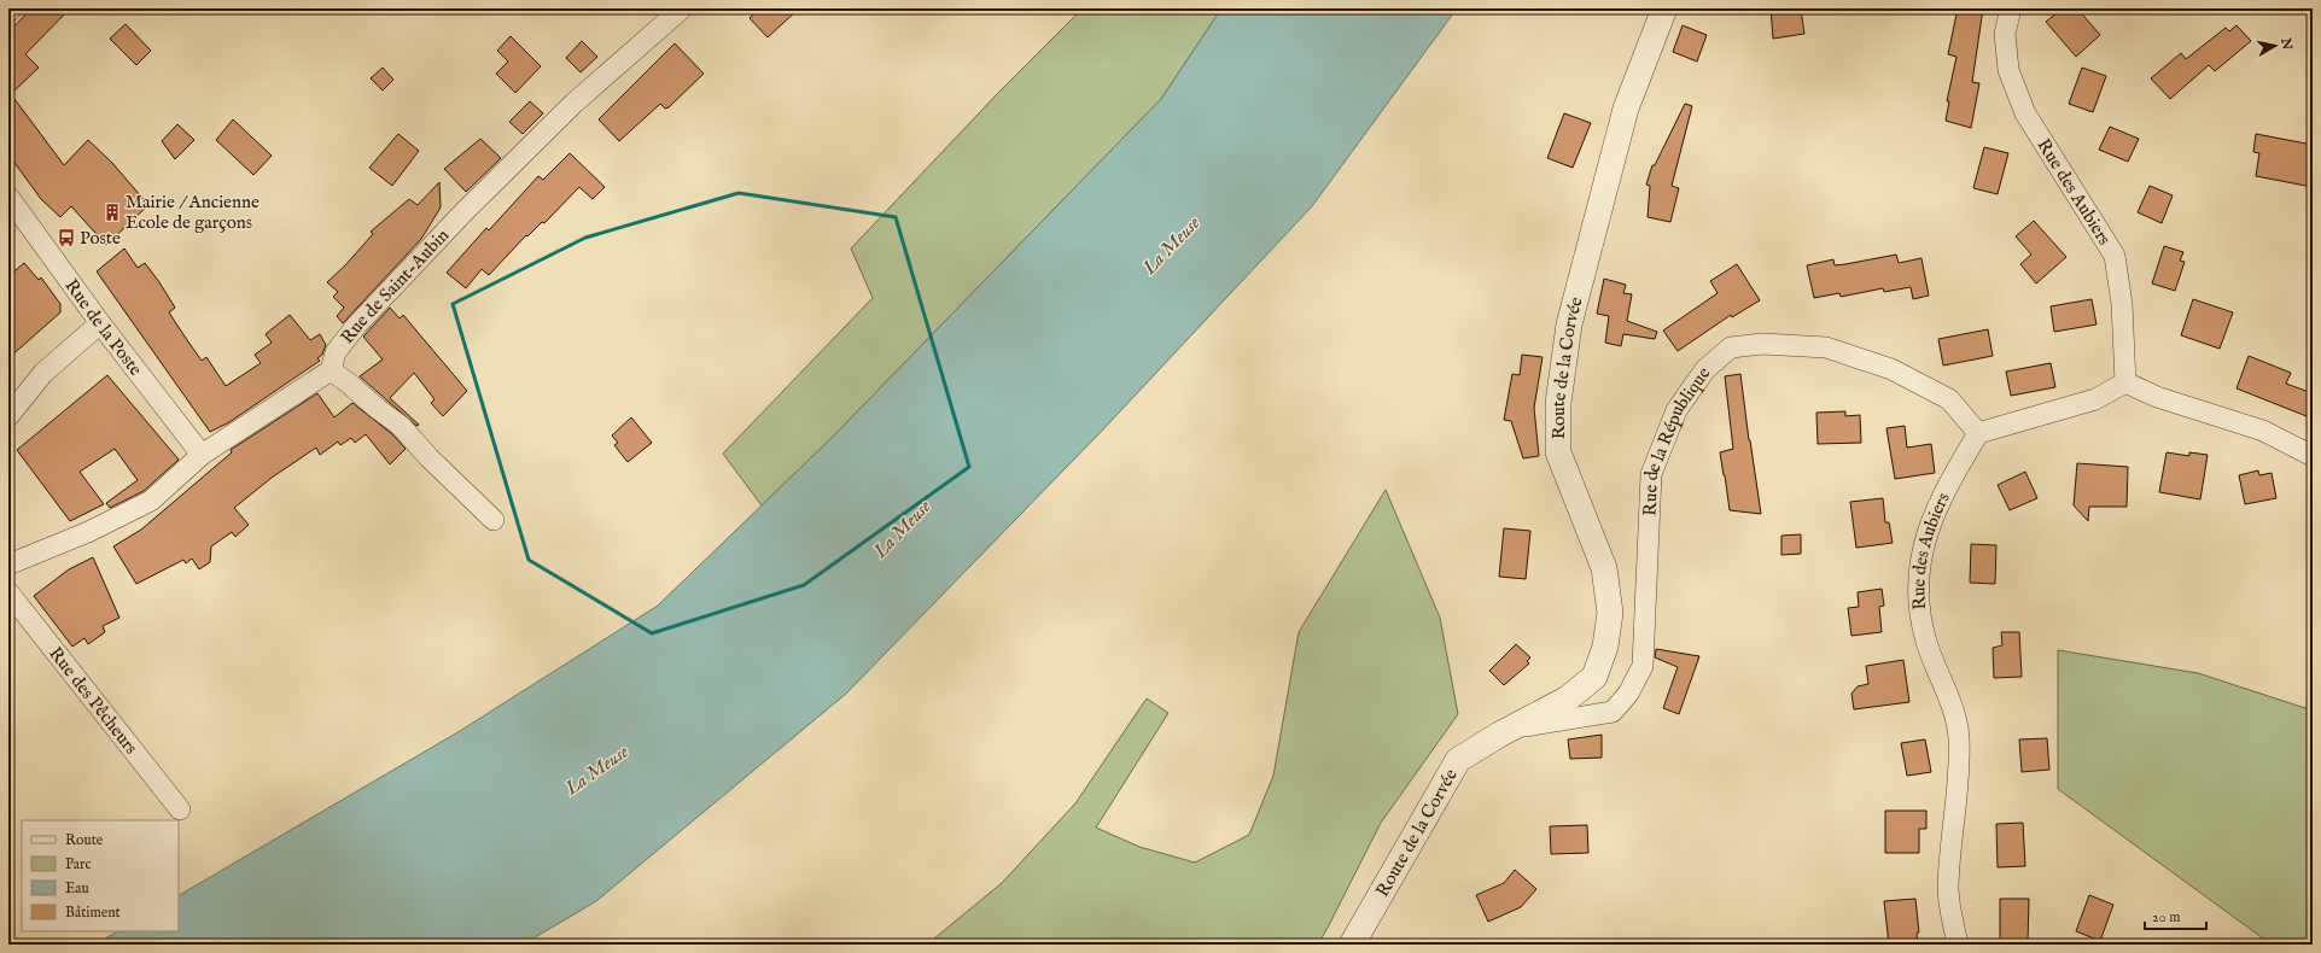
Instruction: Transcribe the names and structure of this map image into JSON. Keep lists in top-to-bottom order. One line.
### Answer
{"streets":{"street":["Rue des Aubiers","Rue de Saint-Aubin","Rue de la Poste","Route de la Corvée","Rue de la République","Rue des Pêcheurs"]},"crossings":[["Rue des Aubiers","Rue de la République"],["Route de la Corvée","Rue de la République"]],"water":["La Meuse"],"places":{"building":["Mairie / Ancienne Ecole de garçons"],"bus stop":["Poste"]},"legend":["Route","Parc","Eau","Bâtiment"],"scale_bar":"20 m","north":"right"}
